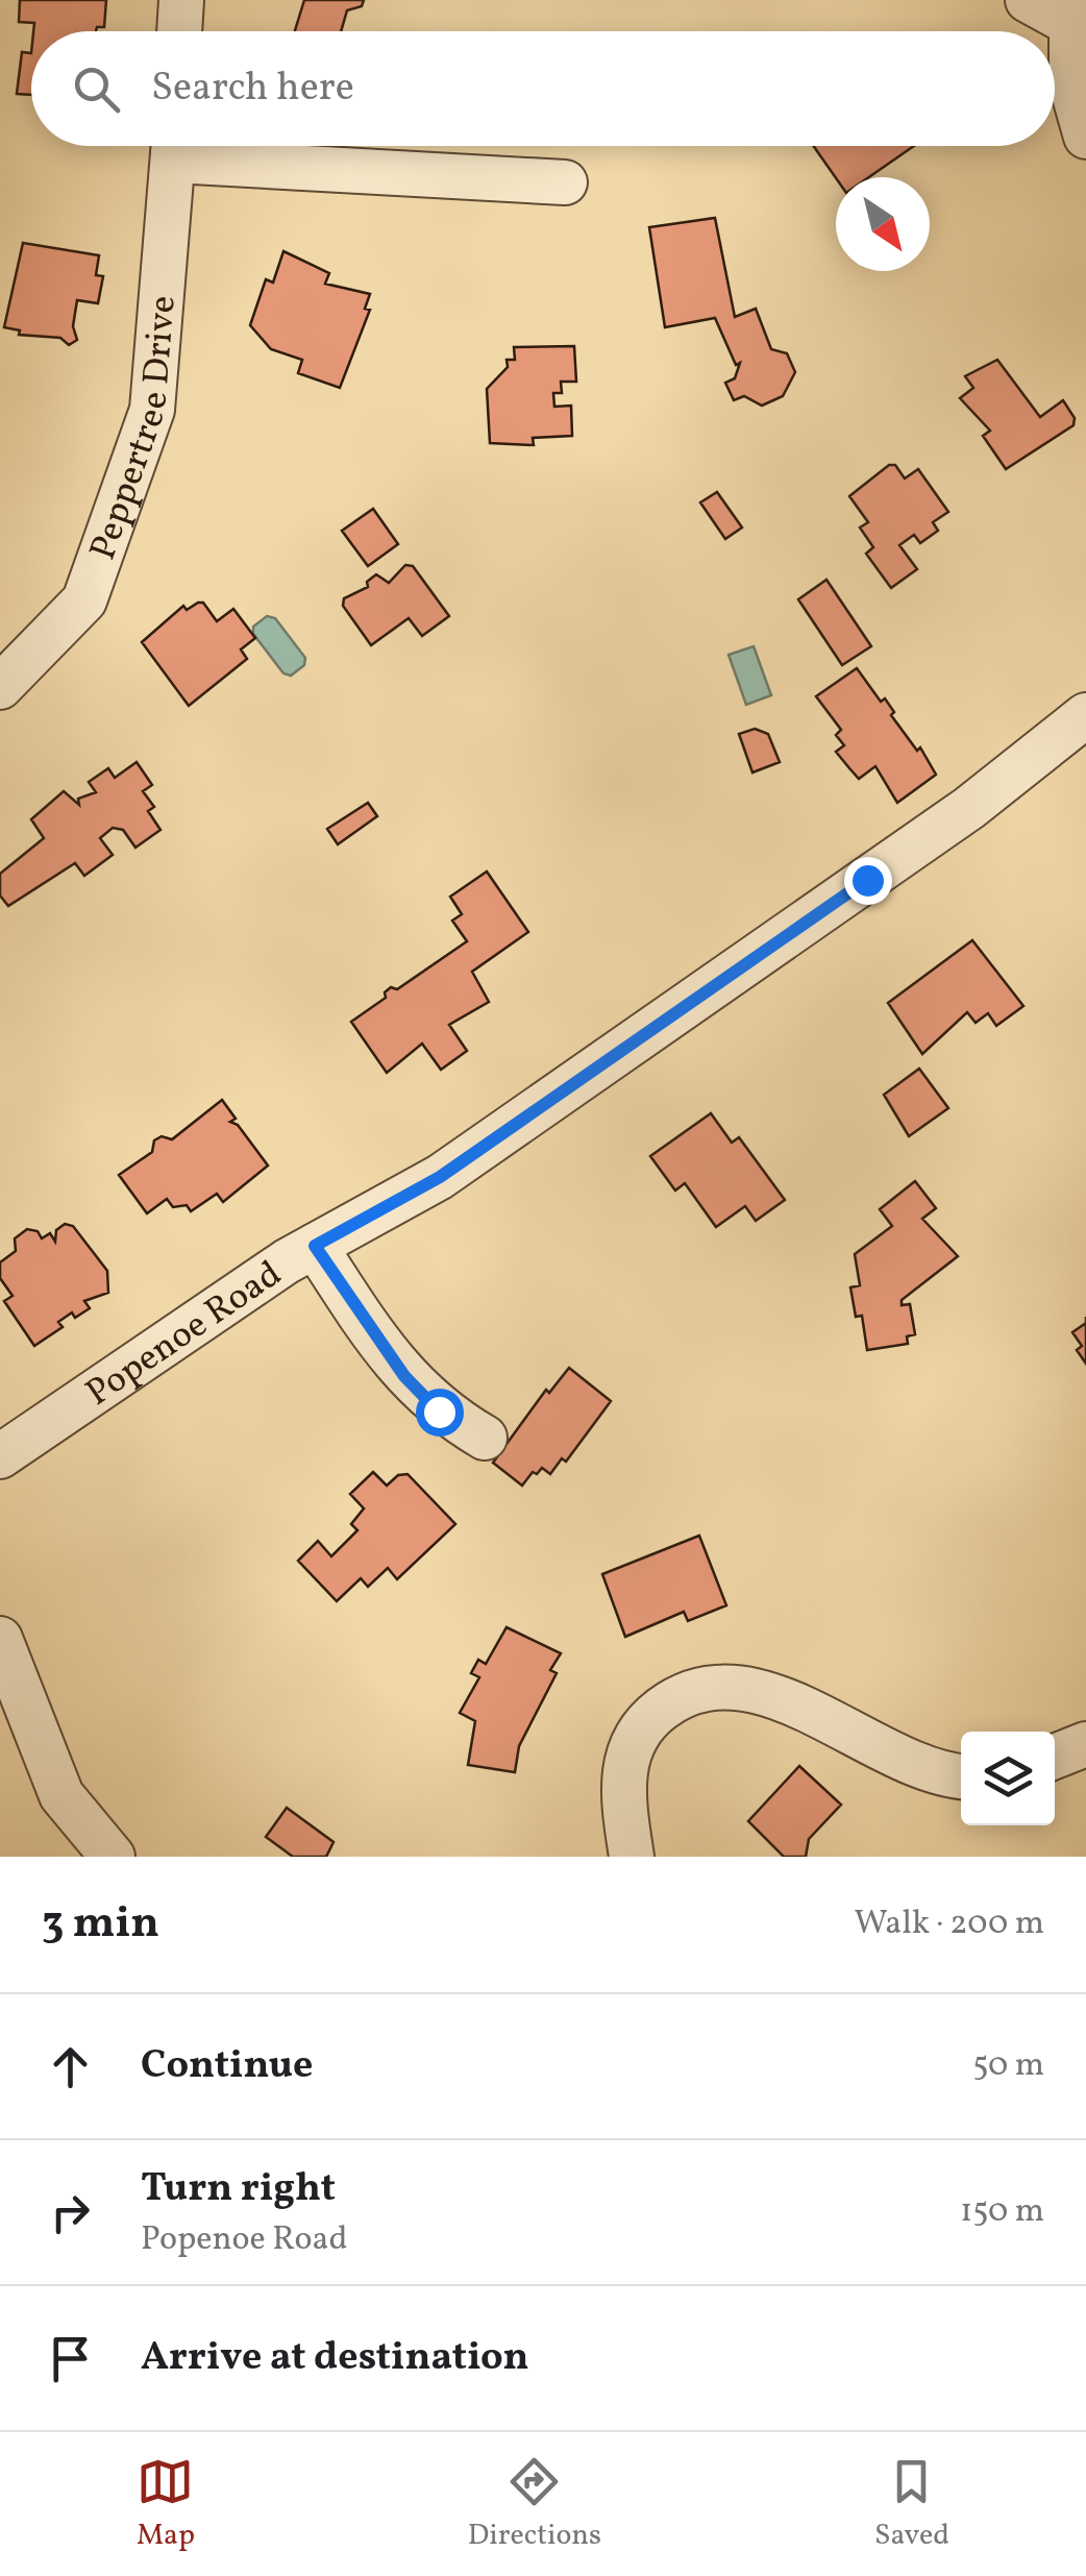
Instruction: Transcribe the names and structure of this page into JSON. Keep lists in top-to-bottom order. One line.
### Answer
{"streets":{"street":["Peppertree Drive","Popenoe Road"]},"north":"bottom right","page":{"search":"Search here","heading":["3 min","Walk · 200 m"],"list":[["Continue","50 m"],["Turn right","Popenoe Road","150 m"],"Arrive at destination"],"nav":["Map","Directions","Saved"]}}
